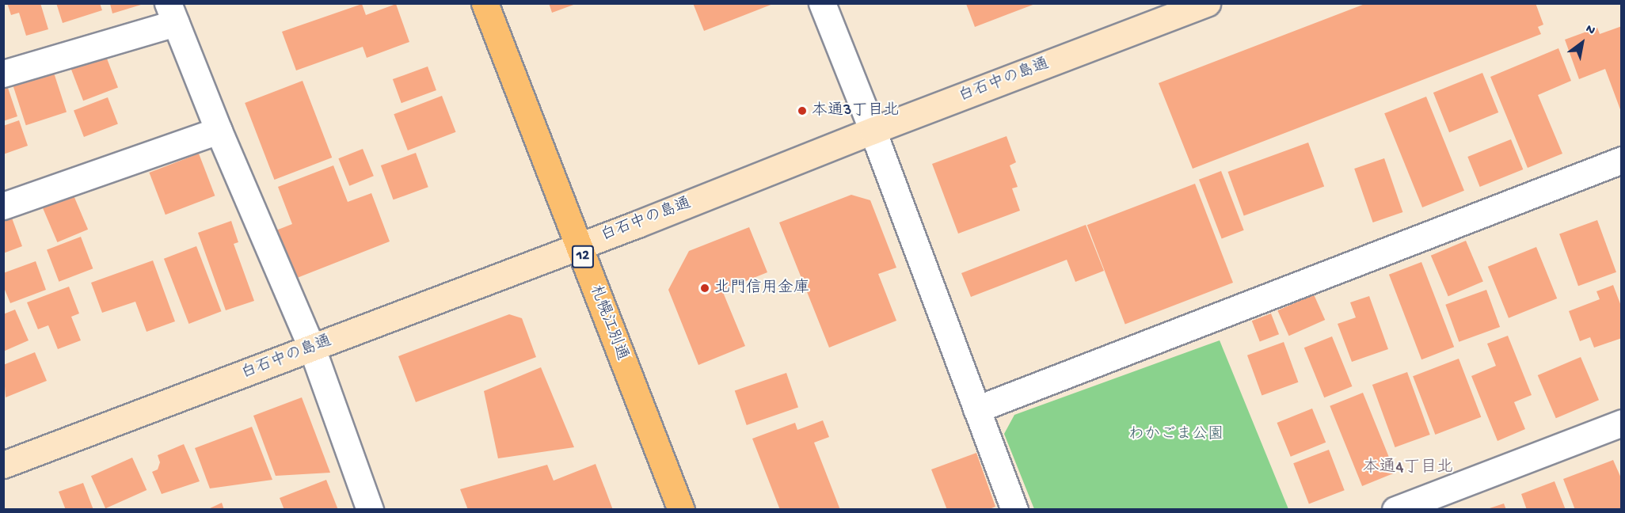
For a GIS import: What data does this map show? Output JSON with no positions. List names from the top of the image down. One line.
{"streets":{"highway":["12","札幌江別通"],"street":["白石中の島通"]},"crossings":[["白石中の島通","札幌江別通"]],"districts":["本通4丁目北"],"parks":["わかごま公園"],"places":["本通3丁目北","北門信用金庫"],"north":"top right"}
